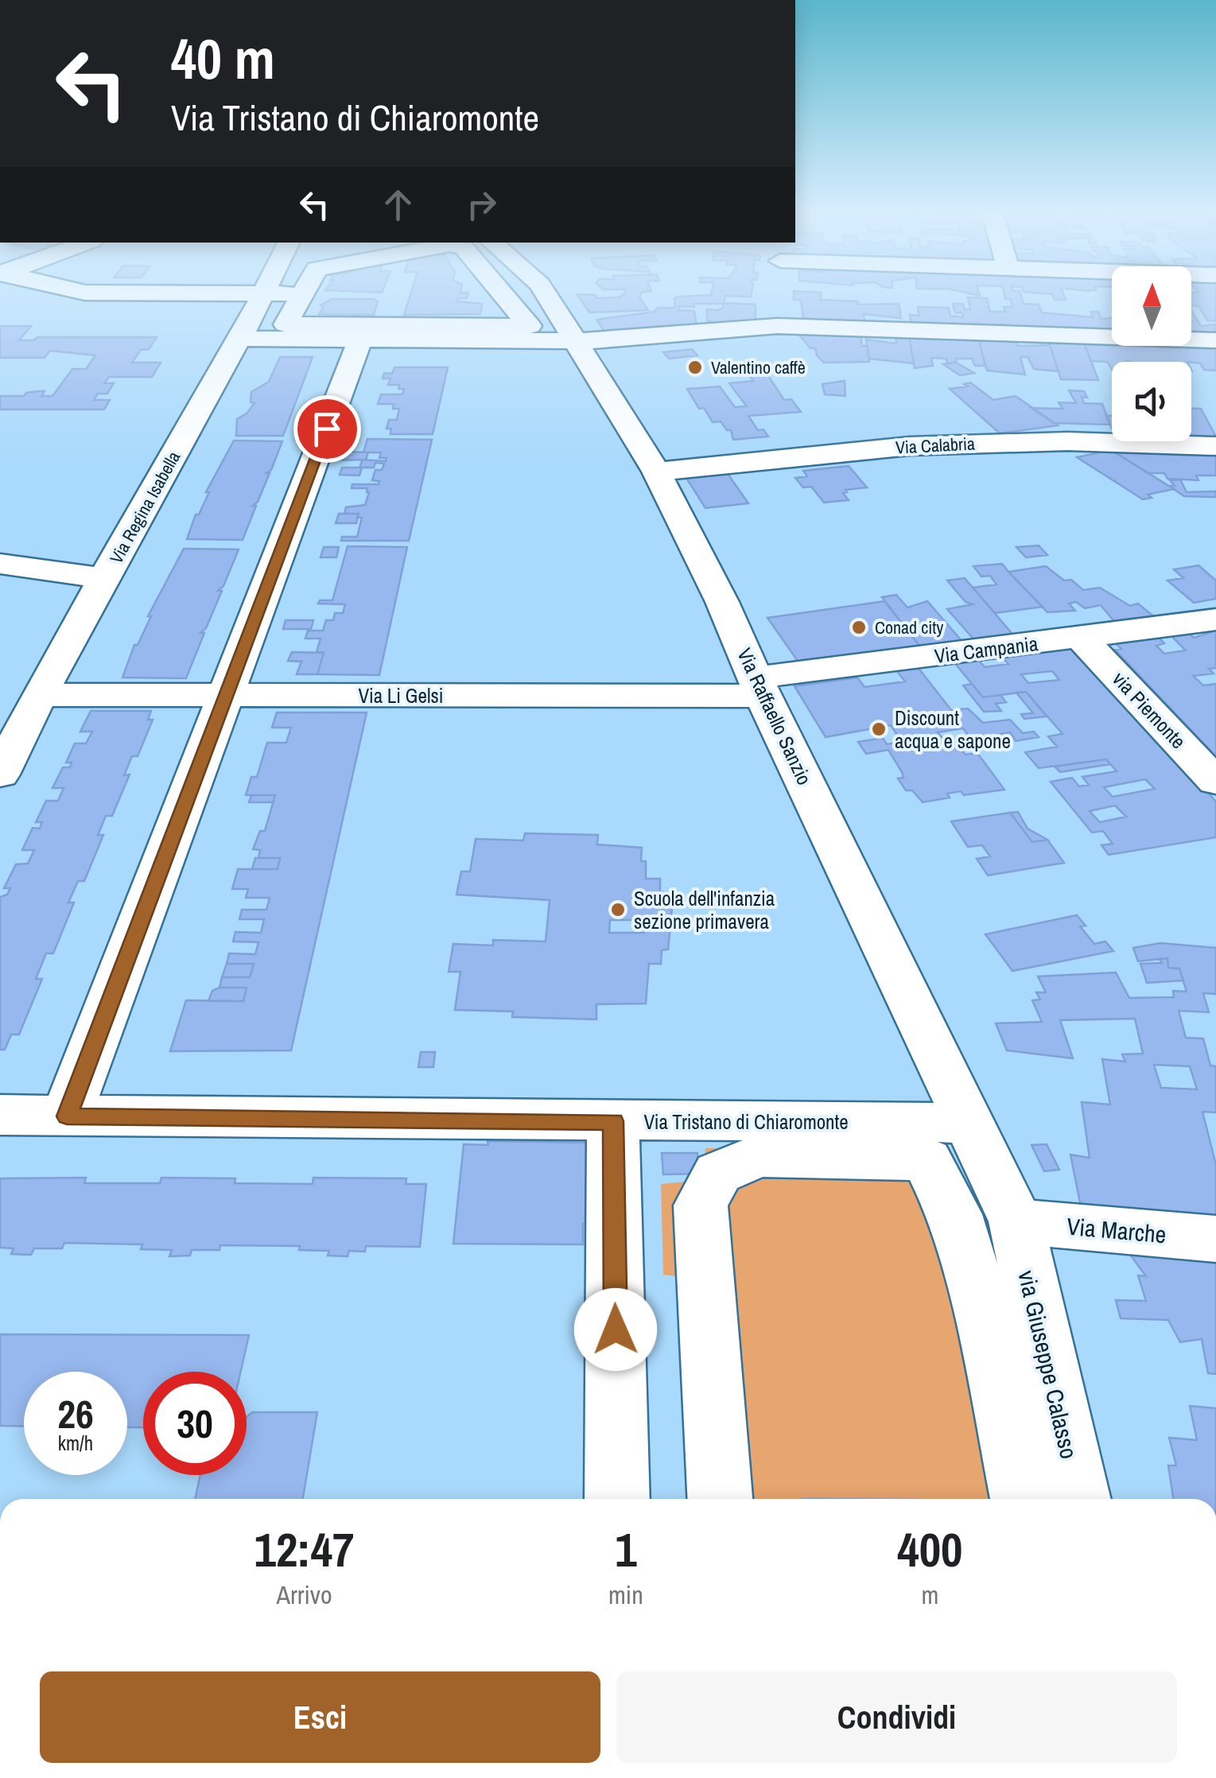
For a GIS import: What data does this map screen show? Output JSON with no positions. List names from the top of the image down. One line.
{"streets":{"street":["Via Calabria","Via Regina Isabella","Via Campania","Via Li Gelsi","via Piemonte","Via Raffaello Sanzio","Via Tristano di Chiaromonte","Via Marche","via Giuseppe Calasso"]},"crossings":[["Via Calabria","Via Raffaello Sanzio"],["Via Regina Isabella","Via Li Gelsi"],["Via Campania","Via Li Gelsi"],["Via Campania","via Piemonte"],["Via Campania","Via Raffaello Sanzio"],["Via Li Gelsi","Via Raffaello Sanzio"],["Via Raffaello Sanzio","Via Tristano di Chiaromonte"],["Via Raffaello Sanzio","Via Marche"],["Via Raffaello Sanzio","via Giuseppe Calasso"],["Via Marche","via Giuseppe Calasso"]],"places":["Valentino caffè","Conad city","Discount acqua e sapone","Scuola dell'infanzia sezione primavera"],"north":"top","page":{"turn":["40 m","Via Tristano di Chiaromonte"],"speed":"26 km/h","limit":"30","eta":["12:47","Arrivo","1","min","400","m"],"buttons":["Esci","Condividi"]}}
